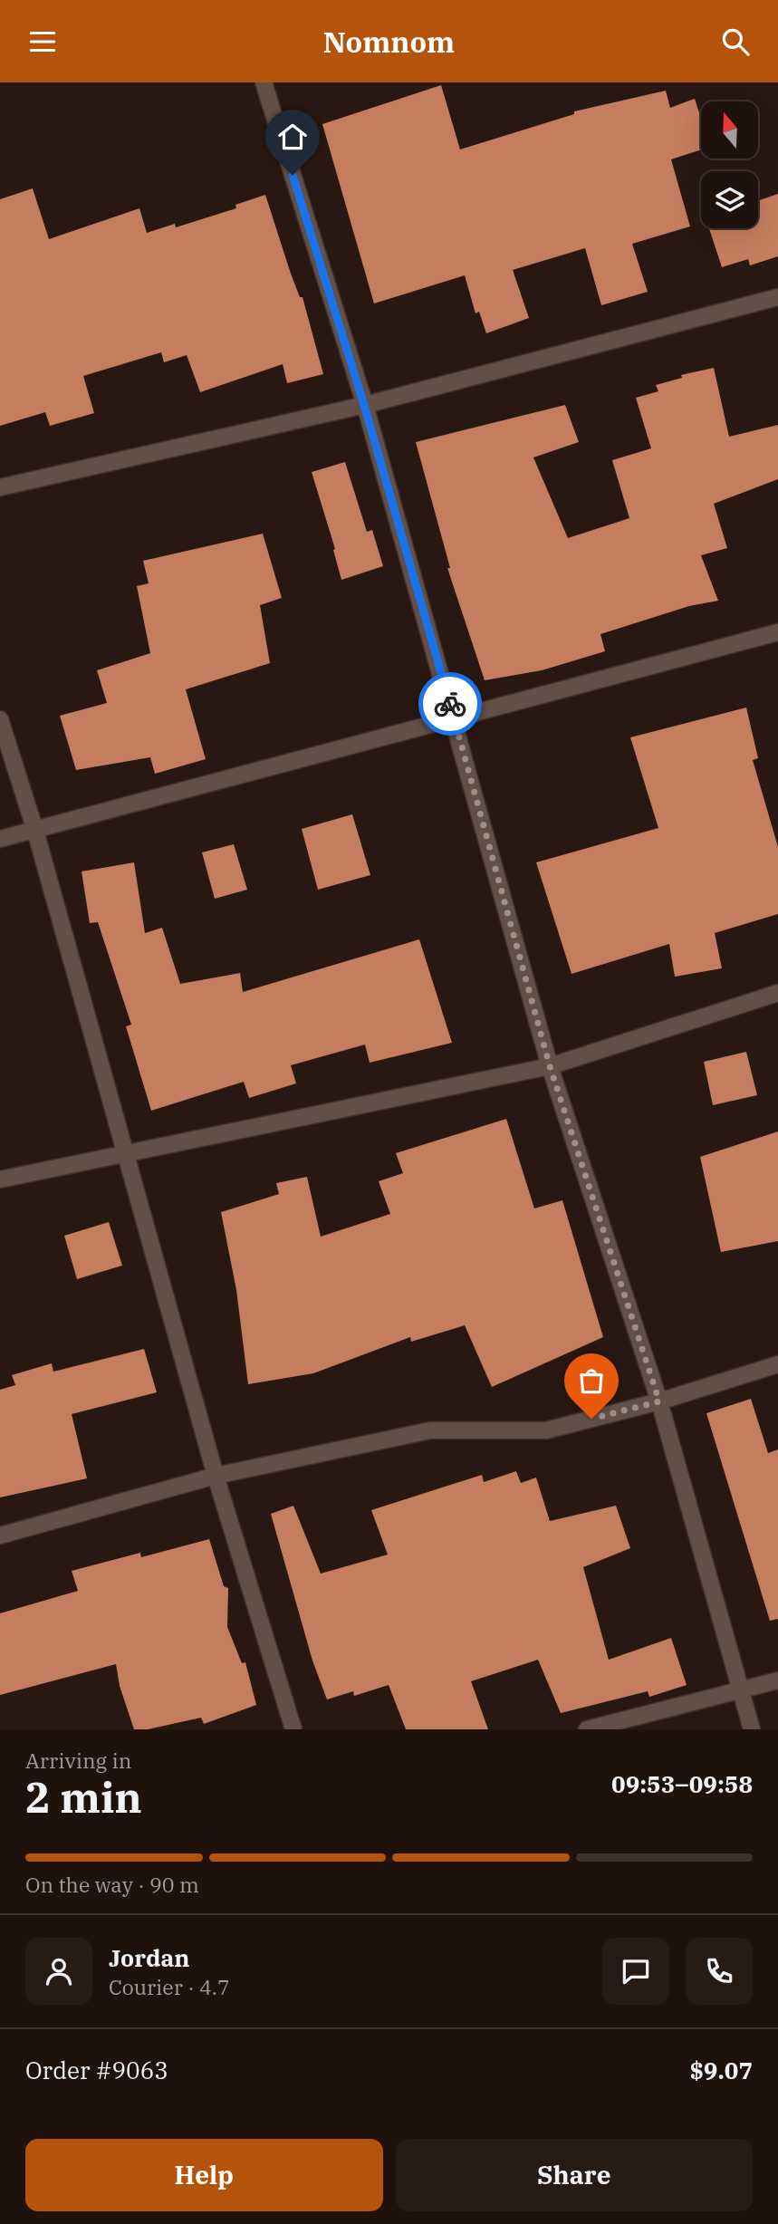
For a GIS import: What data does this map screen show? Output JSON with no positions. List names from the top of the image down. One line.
{"north":"top","page":{"header":"Nomnom","heading":["2 min","Arriving in","09:53–09:58"],"panel":["Jordan","Courier · 4.7","Order #9063","$9.07"],"bar":"On the way · 90 m","buttons":["Help","Share"]}}
